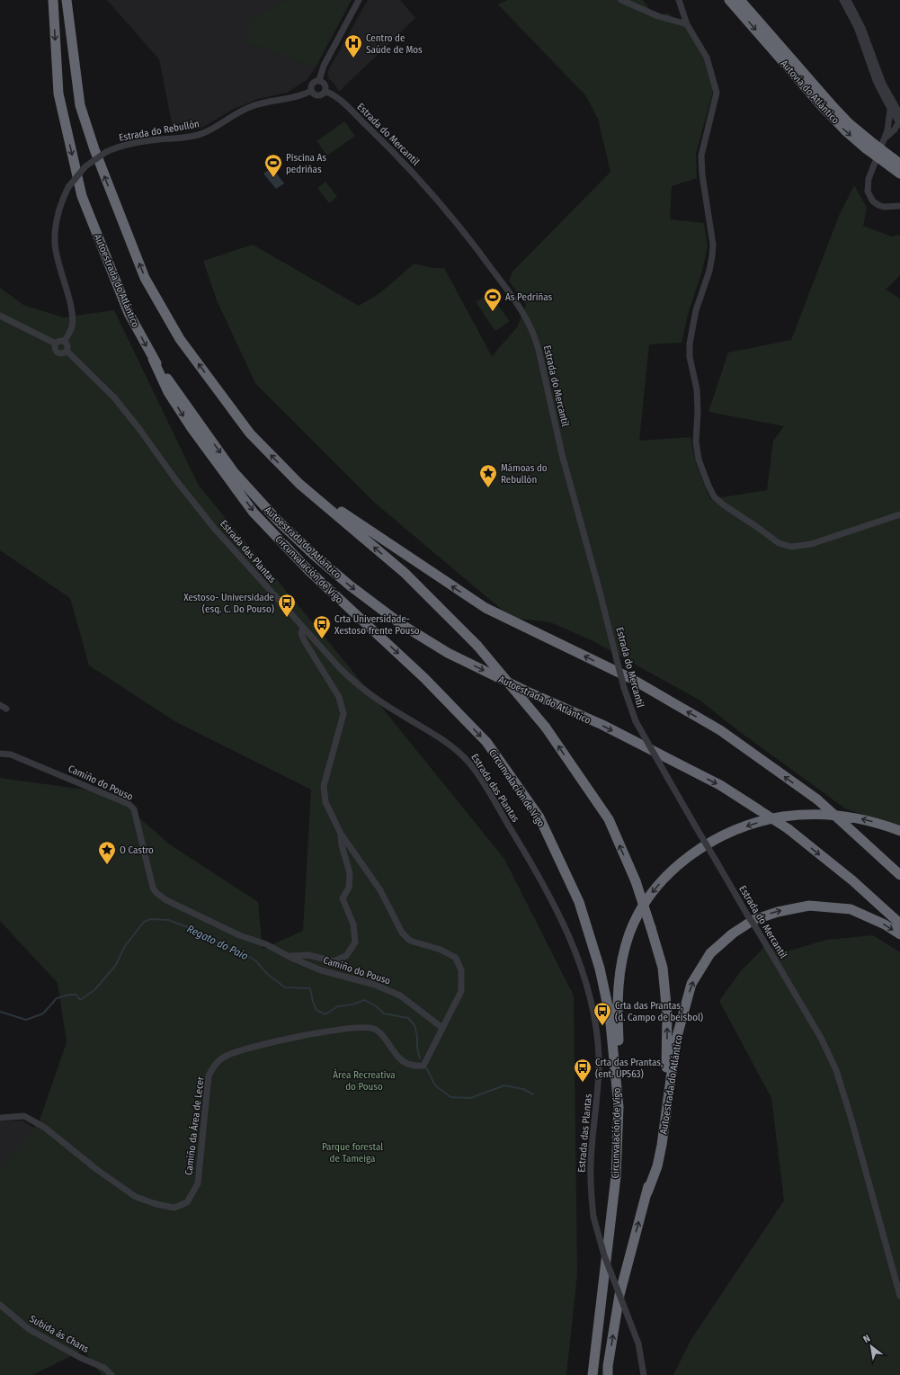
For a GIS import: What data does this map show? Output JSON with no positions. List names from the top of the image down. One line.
{"streets":{"highway":["Autovía do Atlántico","Autoestrada do Atlántico","Circunvalación de Vigo"],"street":["Estrada do Rebullón","Estrada do Mercantil","Estrada das Plantas","Camiño do Pouso","Camiño da Área de Lecer","Subida ás Chans"]},"crossings":[["Estrada do Rebullón","Estrada do Mercantil"],["Estrada do Rebullón","Estrada das Plantas"],["Autoestrada do Atlántico","Circunvalación de Vigo"],["Camiño do Pouso","Camiño da Área de Lecer"]],"water":["Regato do Paio"],"parks":["Área Recreativa do Pouso","Parque forestal de Tameiga"],"places":{"hospital":["Centro de Saúde de Mos"],"sports":["Piscina As pedriñas","As Pedriñas"],"place":["Mámoas do Rebullón","O Castro"],"bus stop":["Xestoso- Universidade (esq. C. Do Pouso)","Crta Universidade- Xestoso frente Pouso","Crta das Prantas, (d. Campo de beisbol)","Crta das Prantas, (ent. UP563)"]},"north":"top left"}
